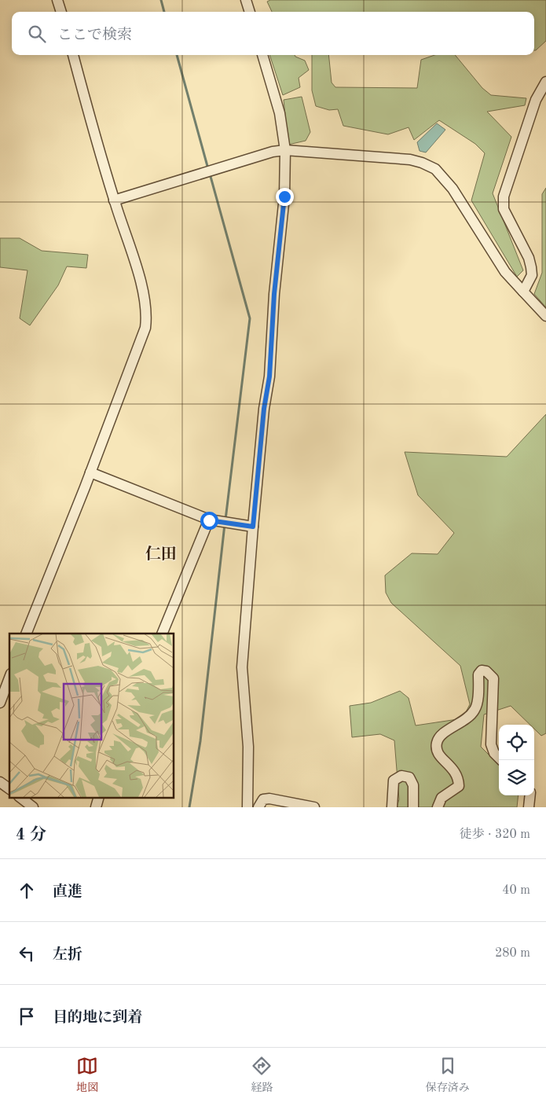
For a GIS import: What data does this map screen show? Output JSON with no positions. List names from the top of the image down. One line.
{"districts":["仁田"],"page":{"search":"ここで検索","heading":["4 分","徒歩 · 320 m"],"list":[["直進","40 m"],["左折","280 m"],"目的地に到着"],"nav":["地図","経路","保存済み"]}}
